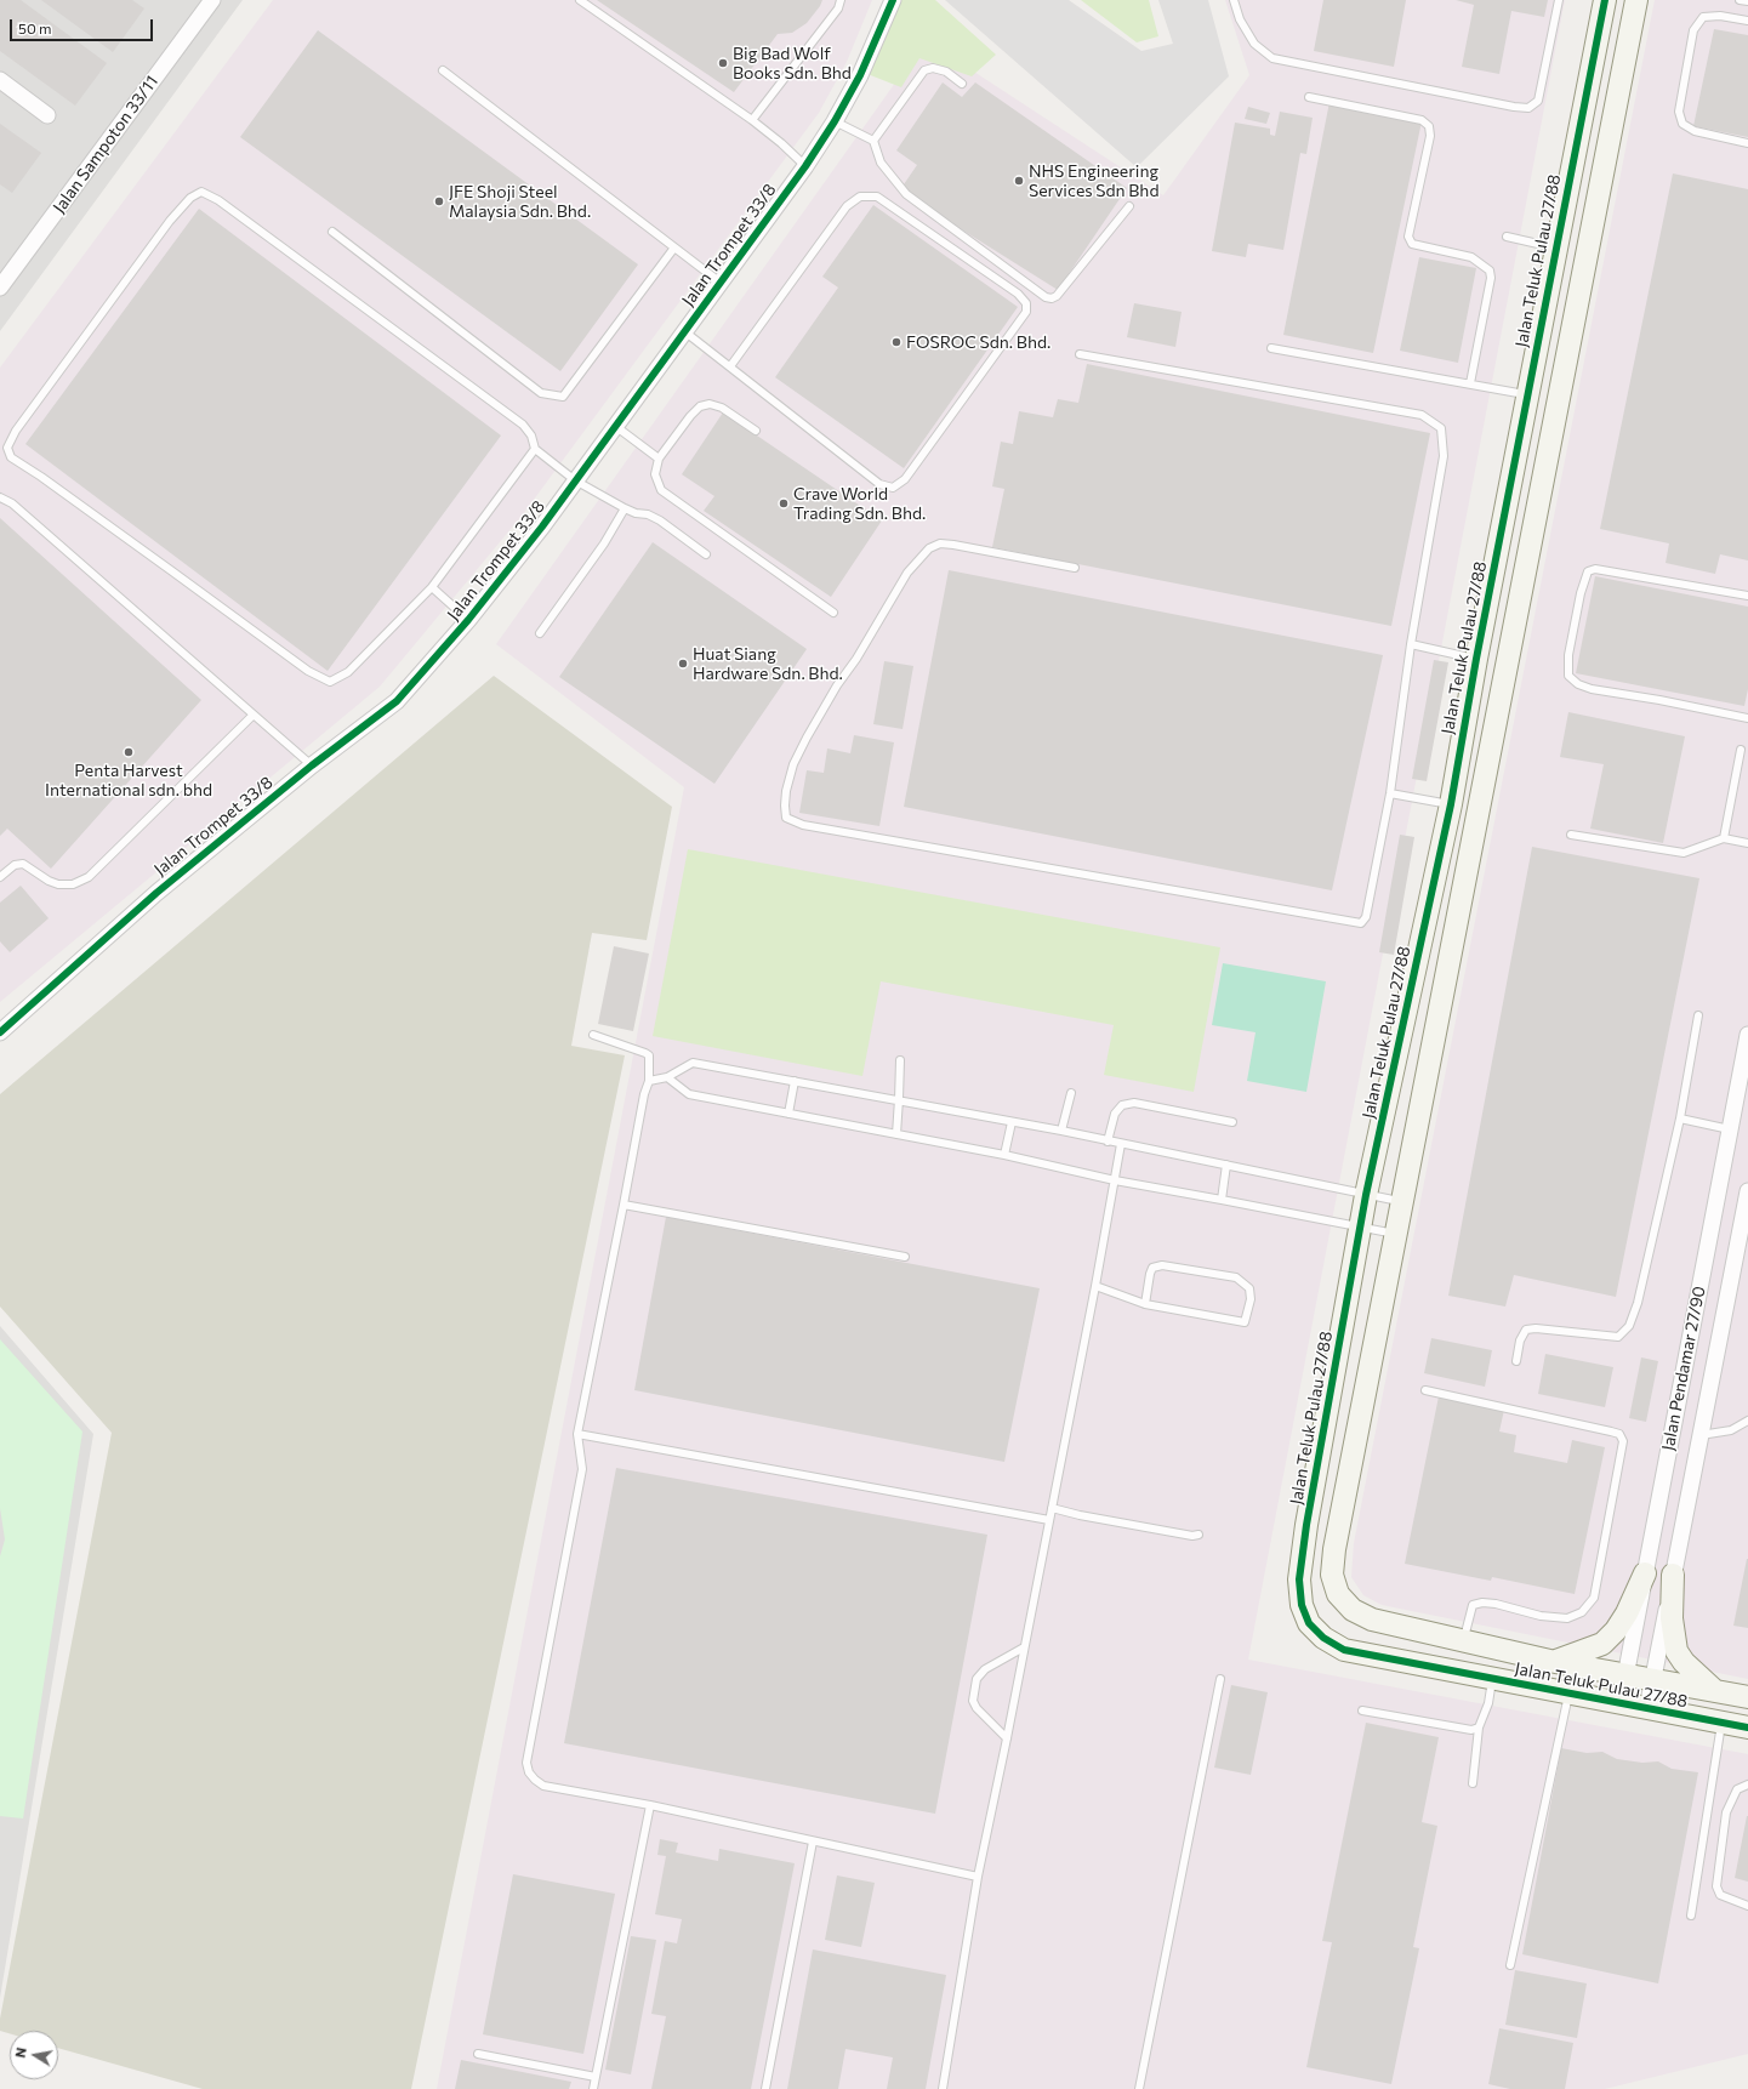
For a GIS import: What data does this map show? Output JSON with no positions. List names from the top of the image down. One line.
{"streets":{"street":["Jalan Sampoton 33/11","Jalan Trompet 33/8","Jalan Teluk Pulau 27/88","Jalan Pendamar 27/90"]},"crossings":[["Jalan Teluk Pulau 27/88","Jalan Pendamar 27/90"]],"places":["Big Bad Wolf Books Sdn. Bhd","NHS Engineering Services Sdn Bhd","JFE Shoji Steel Malaysia Sdn. Bhd.","FOSROC Sdn. Bhd.","Crave World Trading Sdn. Bhd.","Huat Siang Hardware Sdn. Bhd.","Penta Harvest International sdn. bhd"],"scale_bar":"50 m","north":"left"}
